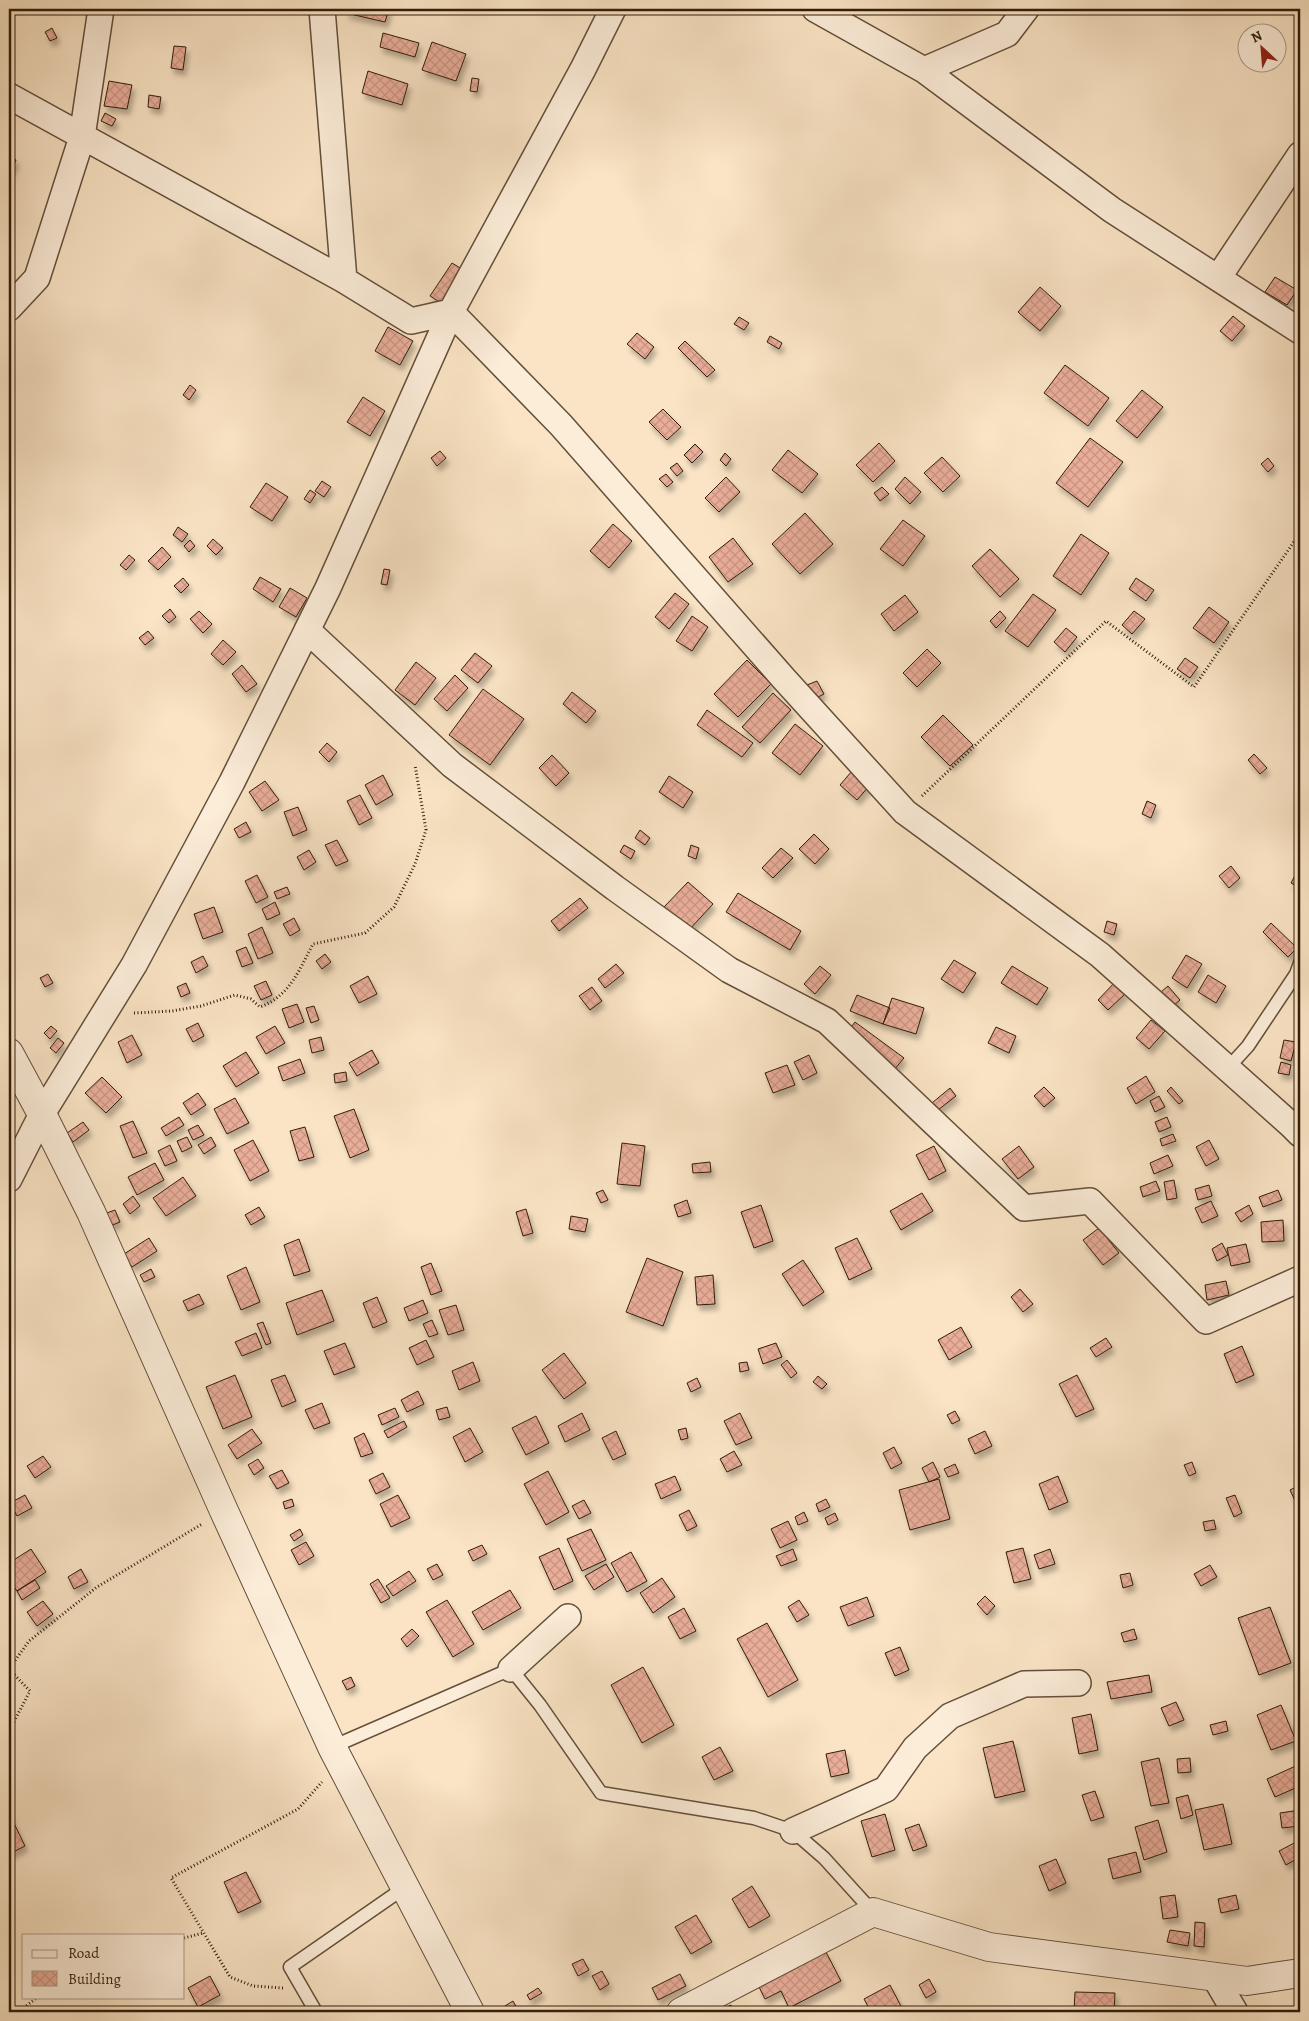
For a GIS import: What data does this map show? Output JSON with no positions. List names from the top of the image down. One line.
{"legend":["Road","Building"],"north":"top left"}
